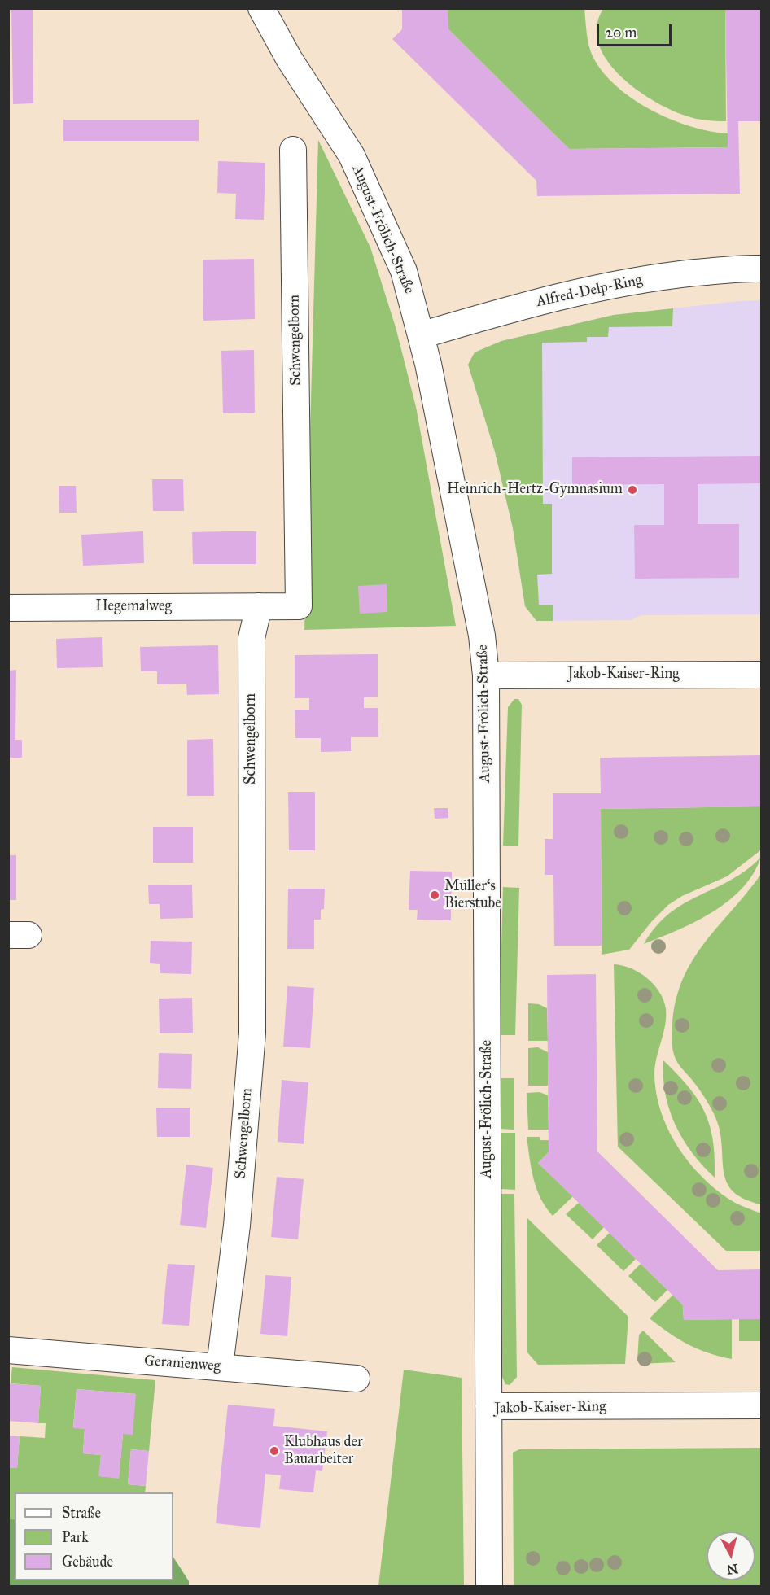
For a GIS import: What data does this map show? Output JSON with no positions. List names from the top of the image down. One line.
{"streets":{"street":["August-Frölich-Straße","Alfred-Delp-Ring","Schwengelborn","Hegemalweg","Jakob-Kaiser-Ring","Geranienweg"]},"crossings":[["August-Frölich-Straße","Alfred-Delp-Ring"],["August-Frölich-Straße","Jakob-Kaiser-Ring"],["Schwengelborn","Hegemalweg"],["Schwengelborn","Geranienweg"]],"places":["Heinrich-Hertz-Gymnasium","Müller‘s Bierstube","Klubhaus der Bauarbeiter"],"legend":["Straße","Park","Gebäude"],"scale_bar":"20 m","north":"bottom"}
